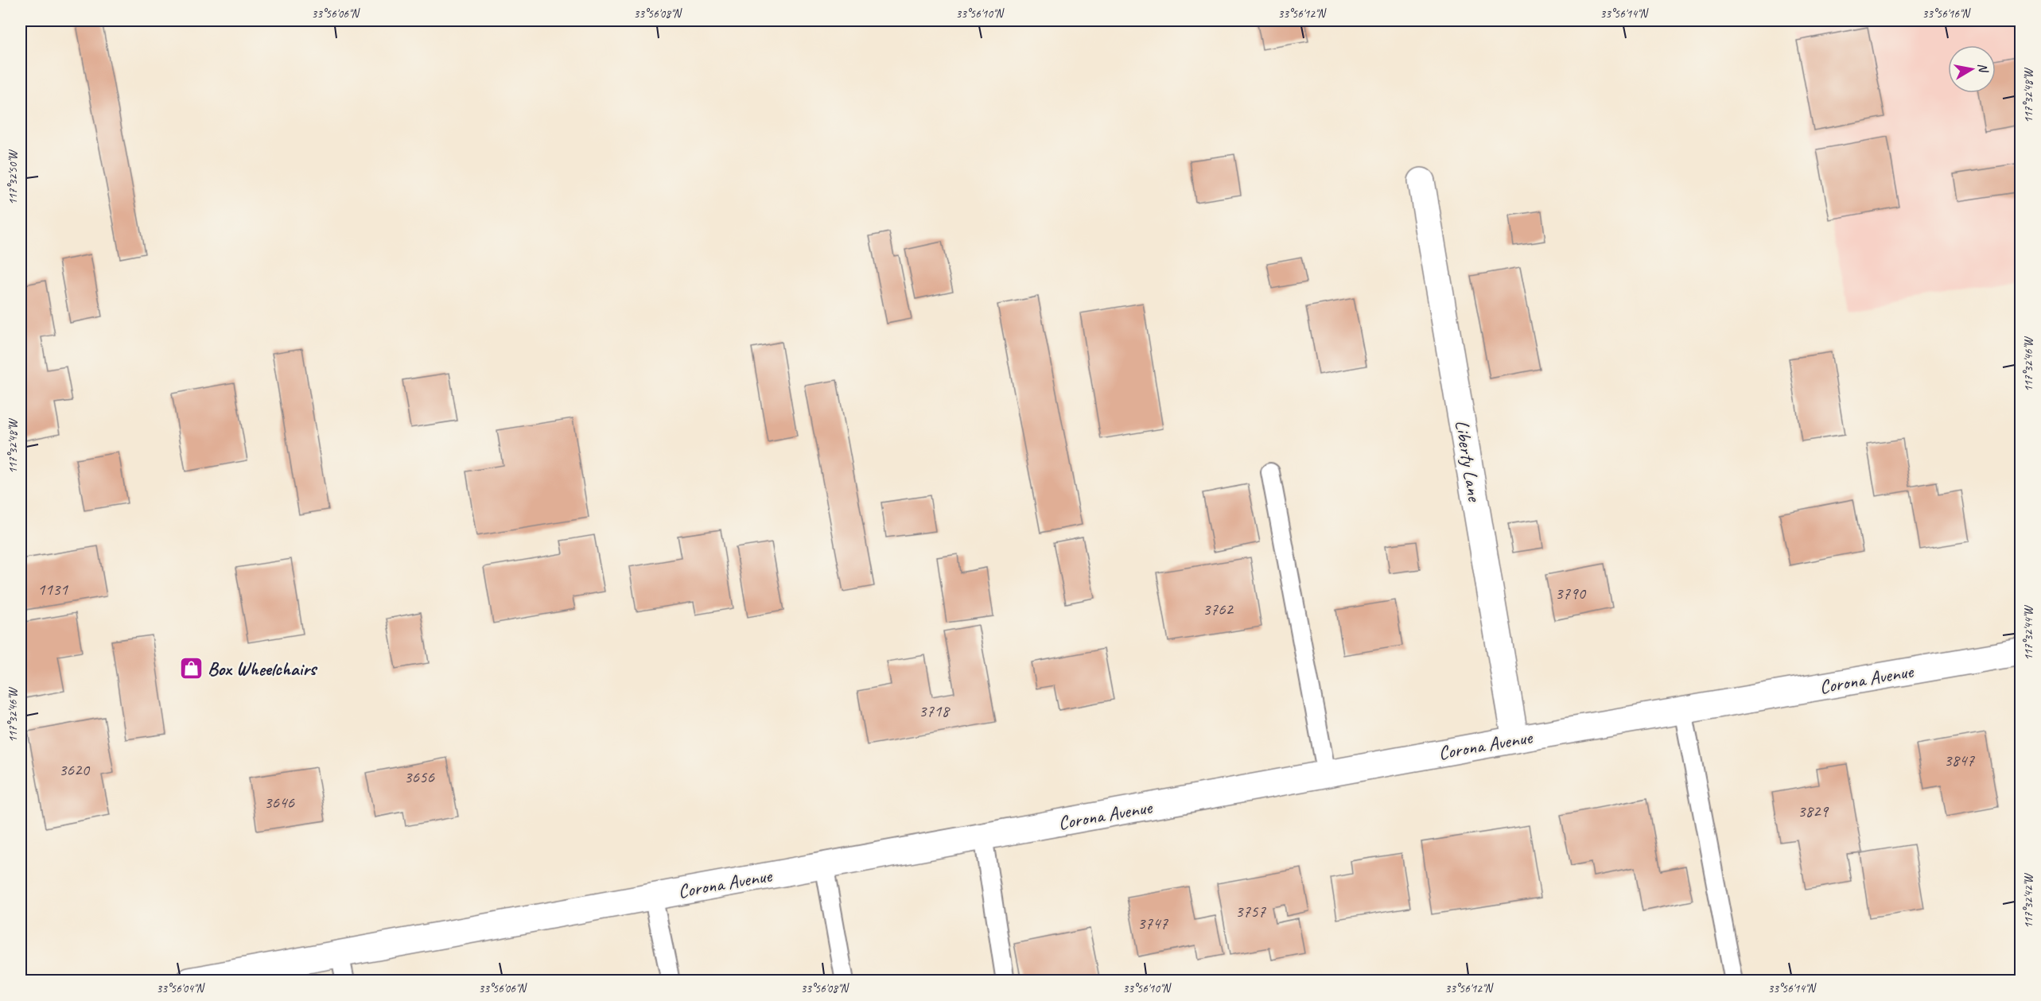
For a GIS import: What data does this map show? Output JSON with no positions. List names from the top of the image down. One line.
{"streets":{"street":["Liberty Lane","Corona Avenue"]},"crossings":[["Liberty Lane","Corona Avenue"]],"places":{"shop":["Box Wheelchairs"]},"house_numbers":["1131","3790","3762","3718","3847","3620","3656","3646","3829","3757","3747"],"north":"right","coordinates":["33°56'06\"N","33°56'08\"N","33°56'10\"N","33°56'12\"N","33°56'14\"N","33°56'16\"N","117°32'48\"W","117°32'50\"W","117°32'46\"W","117°32'44\"W","117°32'42\"W","33°56'04\"N"]}
